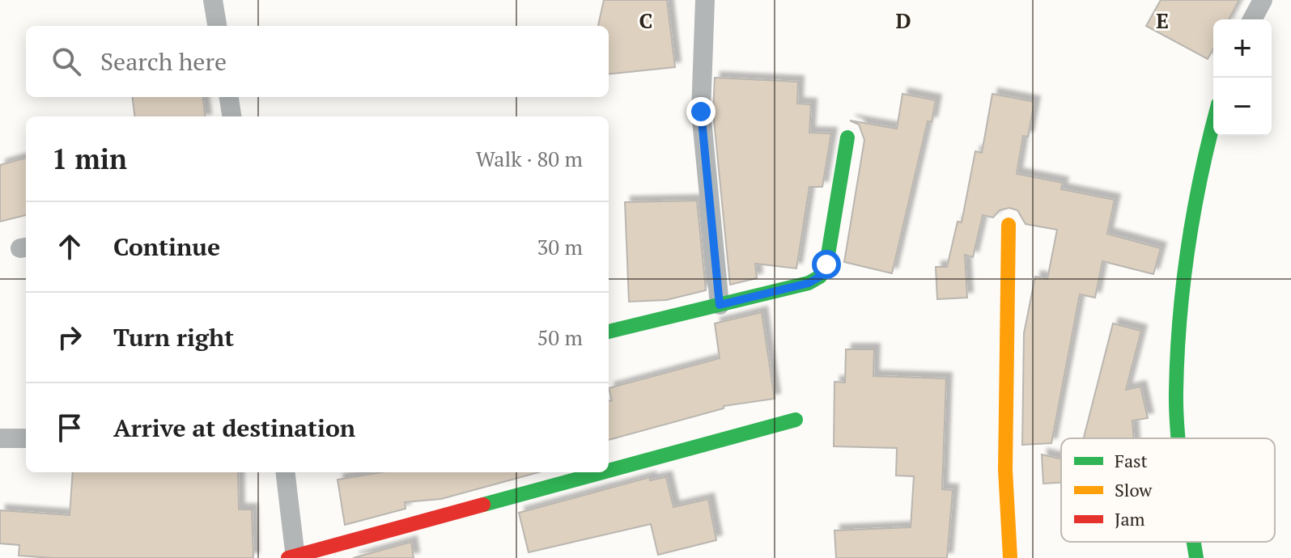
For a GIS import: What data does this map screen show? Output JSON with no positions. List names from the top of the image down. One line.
{"legend":["Fast","Slow","Jam"],"page":{"map_buttons":["+","−"],"search":"Search here","heading":["1 min","Walk · 80 m"],"list":[["Continue","30 m"],["Turn right","50 m"],"Arrive at destination"]},"grid":{"columns":["C","D","E"]}}
